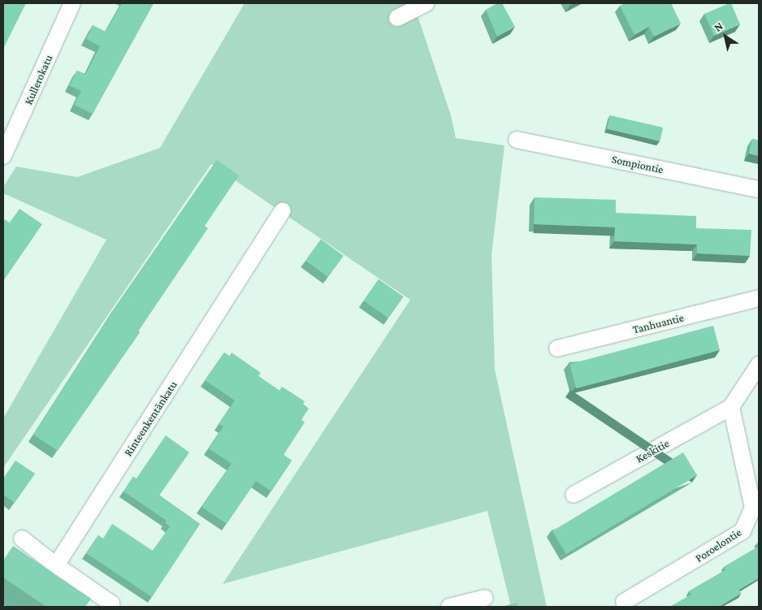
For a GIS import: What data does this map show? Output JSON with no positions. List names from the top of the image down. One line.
{"streets":{"street":["Kullerokatu","Sompiontie","Tanhuantie","Rinteenkentänkatu","Keskitie","Poroelontie"]},"crossings":[["Keskitie","Poroelontie"]],"north":"top left"}
